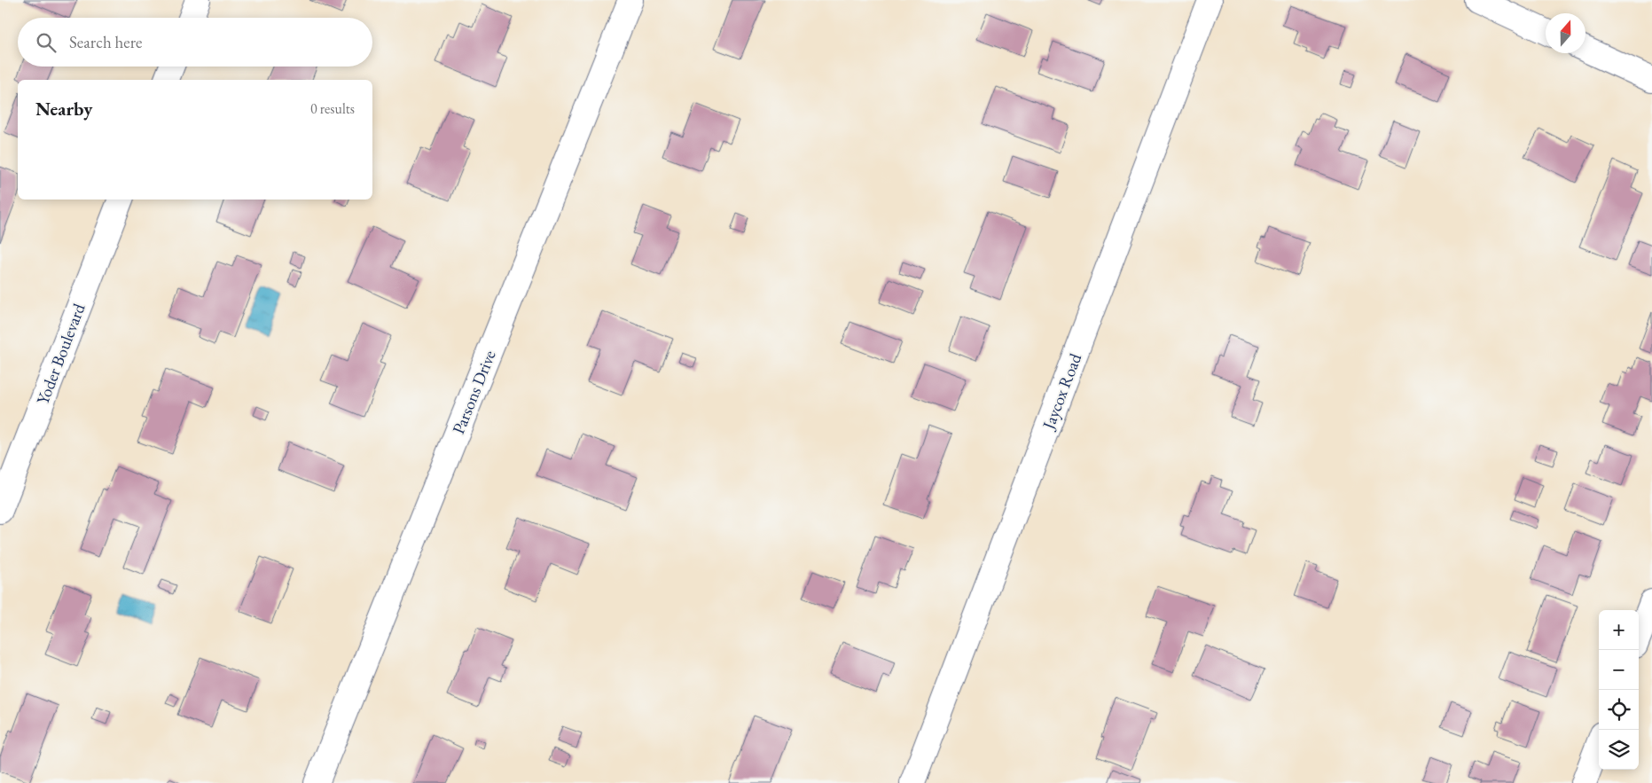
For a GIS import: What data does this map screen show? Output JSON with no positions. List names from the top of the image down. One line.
{"streets":{"street":["Yoder Boulevard","Jaycox Road","Parsons Drive"]},"north":"top","page":{"search":"Search here","heading":["Nearby","0 results"],"map_buttons":["+","−"]}}
